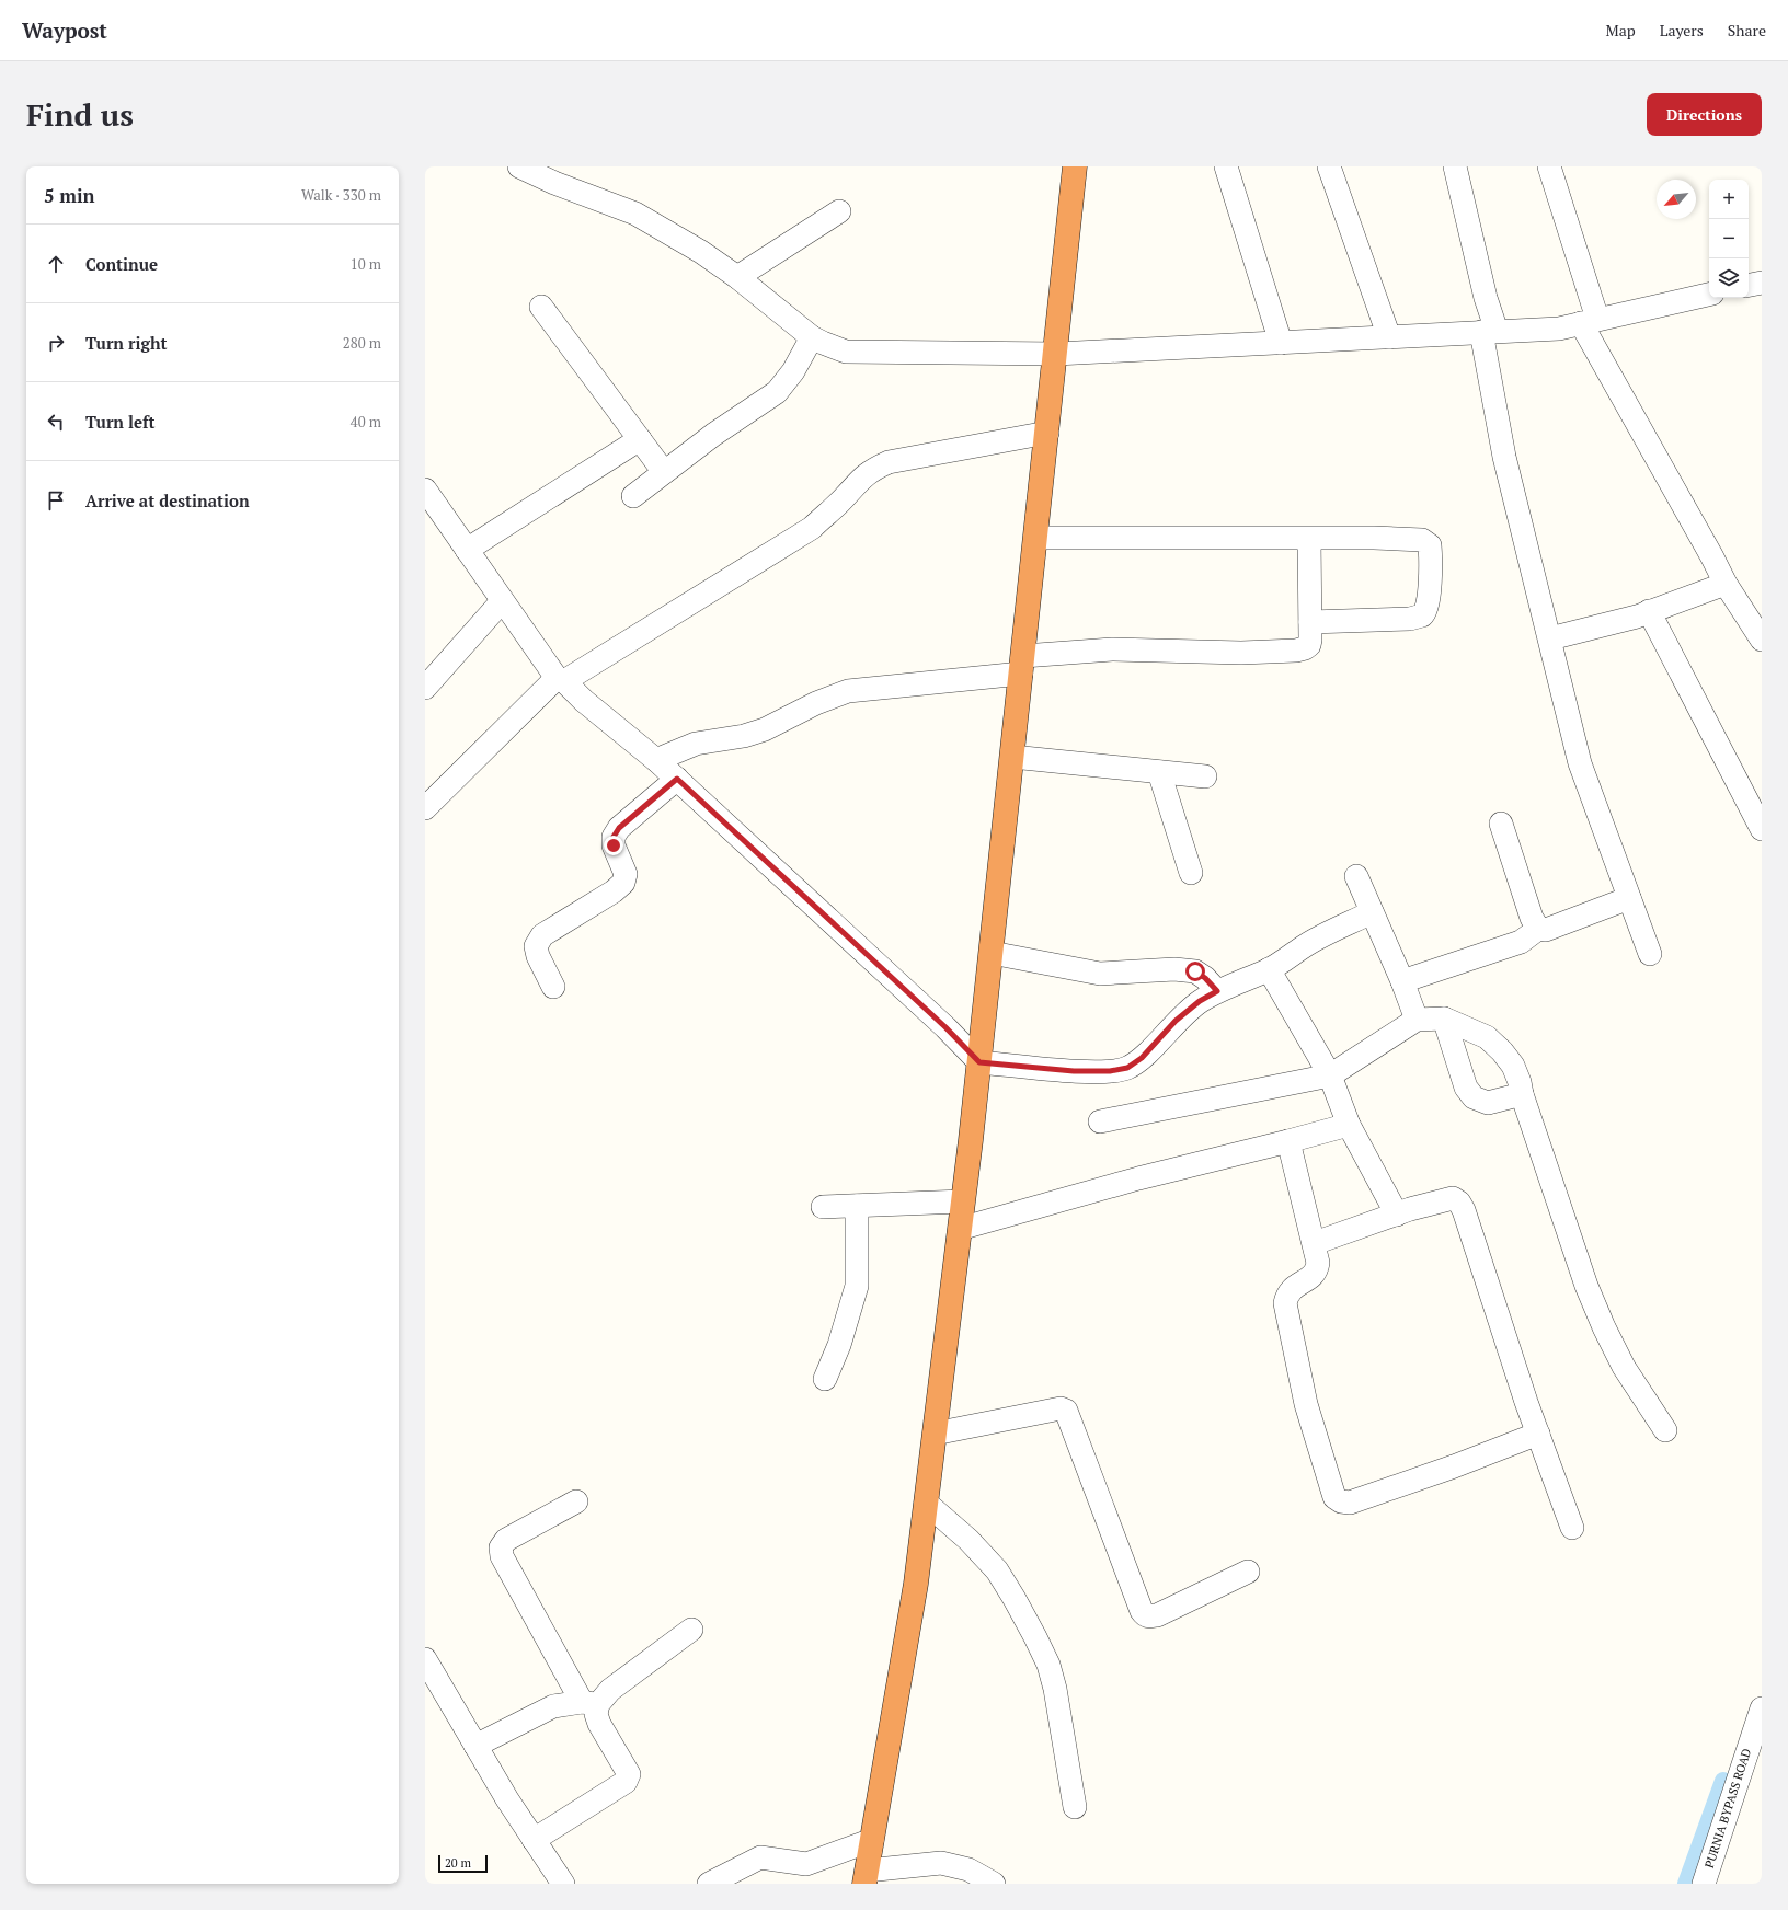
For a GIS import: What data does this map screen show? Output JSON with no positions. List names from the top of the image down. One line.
{"streets":{"street":["PURNIA BYPASS ROAD"]},"scale_bar":"20 m","north":"bottom left","page":{"header":"Waypost","nav":["Map","Layers","Share"],"buttons":"Directions","title":"Find us","heading":["5 min","Walk · 330 m"],"map_buttons":["+","−"],"list":[["Continue","10 m"],["Turn right","280 m"],["Turn left","40 m"],"Arrive at destination"],"scale":"20 m"}}
